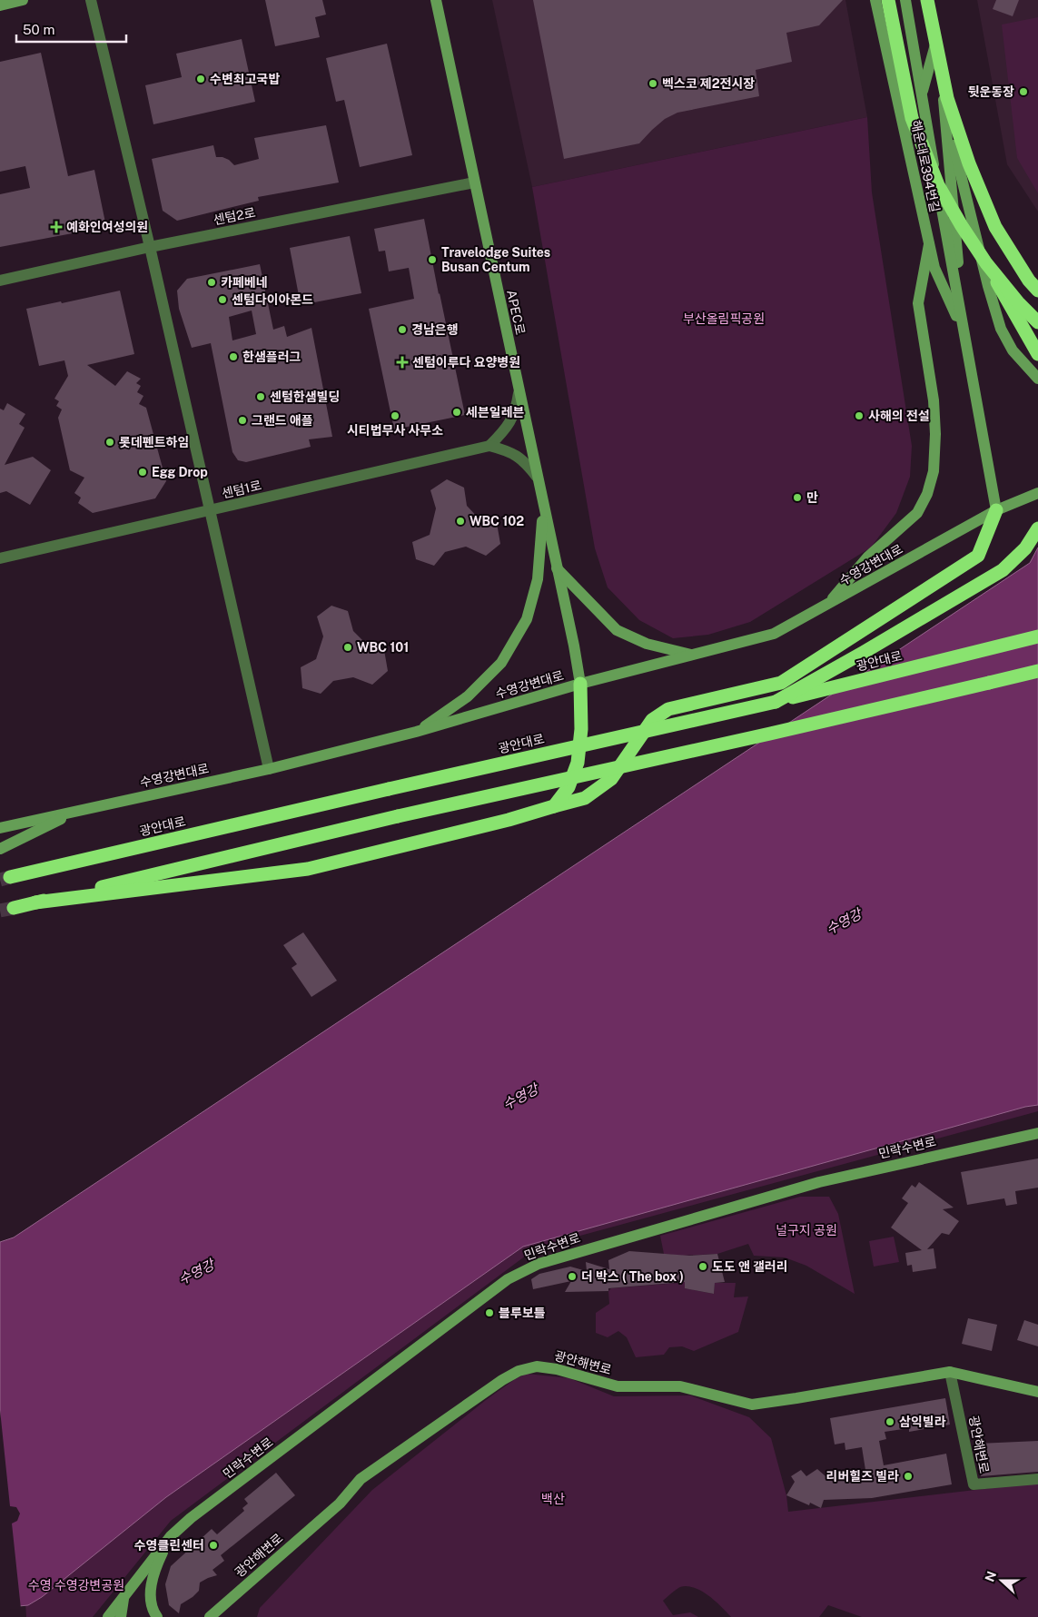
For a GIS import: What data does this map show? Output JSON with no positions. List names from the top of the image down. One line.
{"streets":{"highway":["광안대로"],"main road":["해운대로394번길","APEC로","수영강변대로","민락수변로","광안해변로"],"street":["센텀2로","센텀1로"]},"crossings":[["해운대로394번길","수영강변대로"],["센텀2로","APEC로"],["APEC로","수영강변대로"]],"water":["수영강"],"parks":["부산올림픽공원","널구지 공원","백산","수영 수영강변공원"],"places":{"other":["수변최고국밥","벡스코 제2전시장","뒷운동장","Travelodge Suites Busan Centum","카페베네","센텀다이아몬드","경남은행","한샘플러그","센텀한샘빌딩","세븐일레븐","시티법무사 사무소","사해의 전설","그랜드 애플","롯데펜트하임","Egg Drop","만","WBC 102","WBC 101","도도 앤 갤러리","더 박스 ( The box )","블루보틀","삼익빌라","리버힐즈 빌라","수영클린센터"],"health":["예화인여성의원","센텀이루다 요양병원"]},"scale_bar":"50 m","north":"left"}
